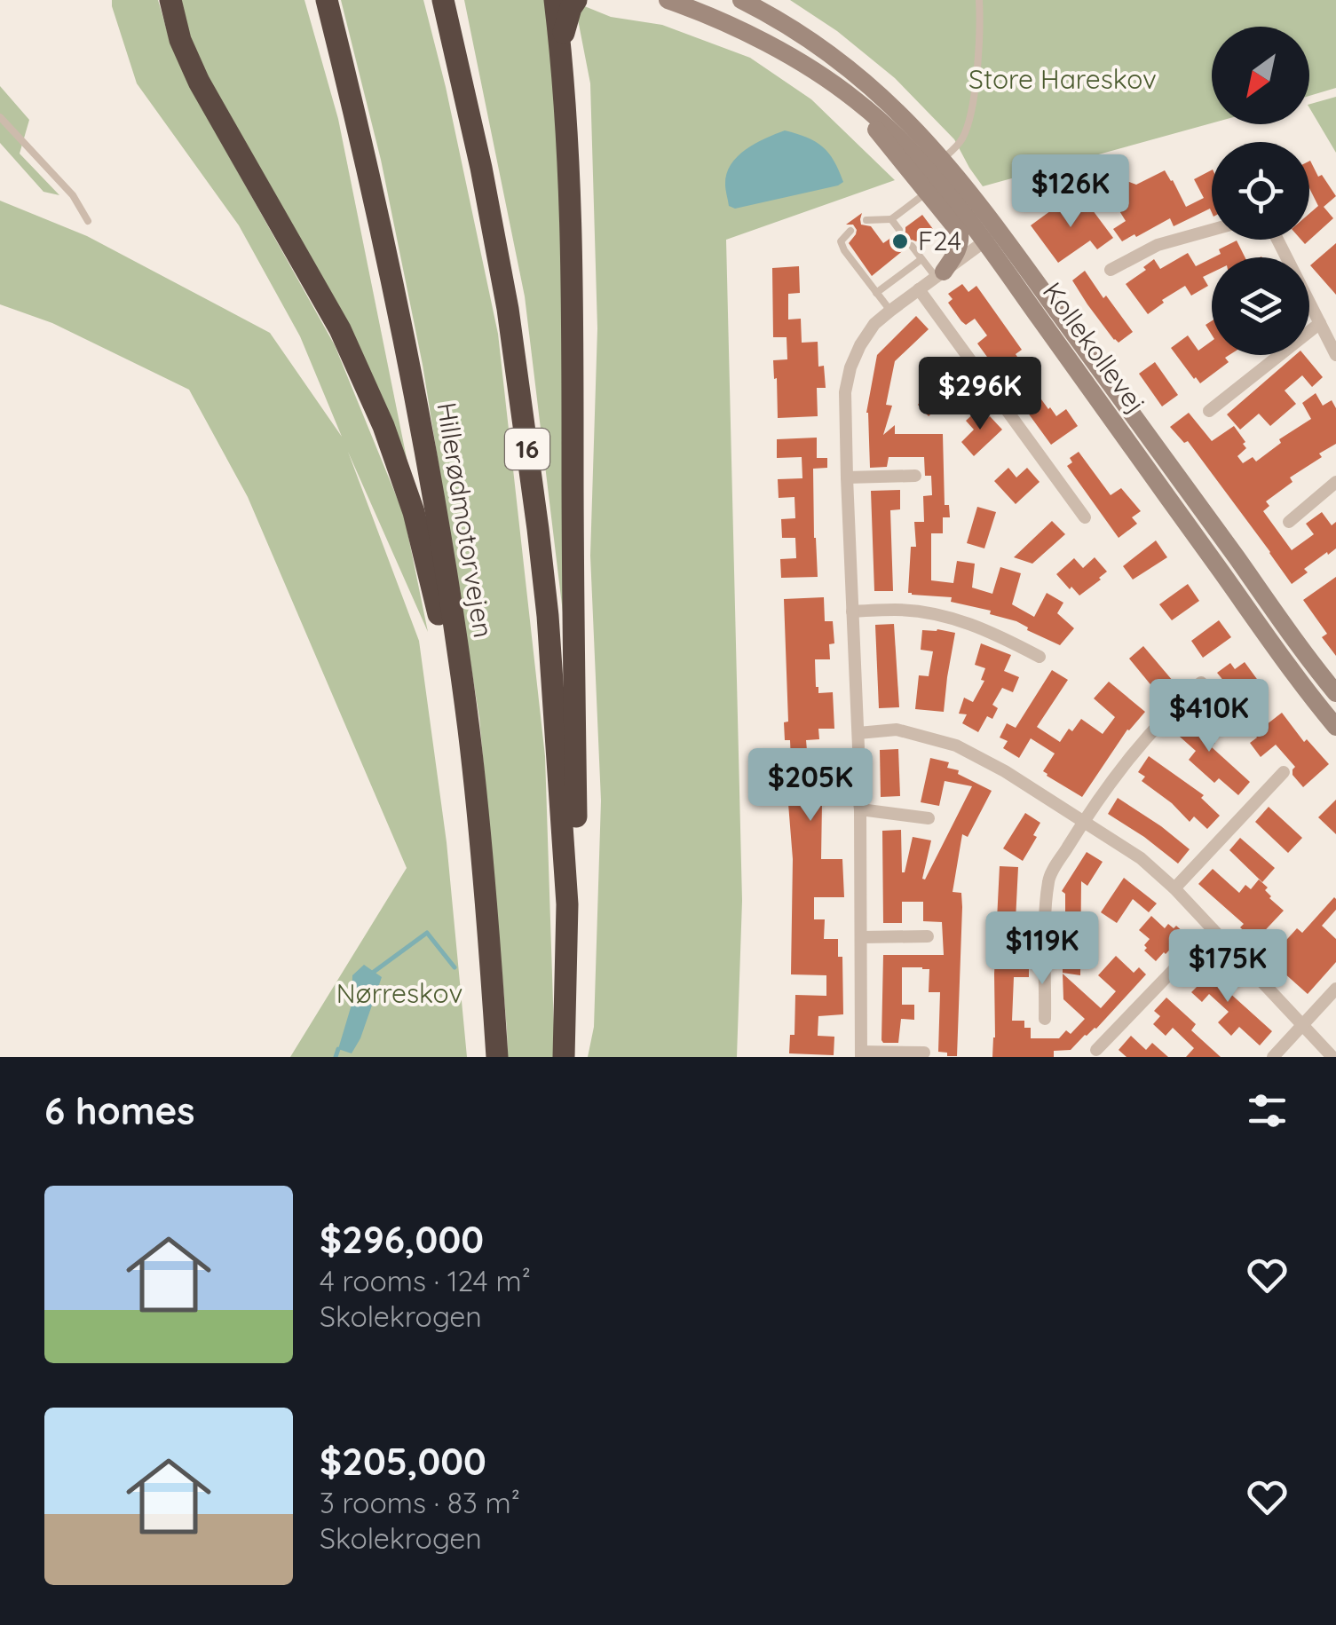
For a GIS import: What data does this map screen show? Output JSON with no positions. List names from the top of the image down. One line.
{"streets":{"highway":["16","Hillerødmotorvejen"],"street":["Kollekollevej"]},"parks":["Store Hareskov","Nørreskov"],"places":["F24"],"north":"bottom left","page":{"price":["$126K","$296K","$410K","$205K","$119K","$175K"],"heading":"6 homes","list":[{"name":"$296,000","note":"4 rooms · 124 m² · Skolekrogen"},{"name":"$205,000","note":"3 rooms · 83 m² · Skolekrogen"}]}}
